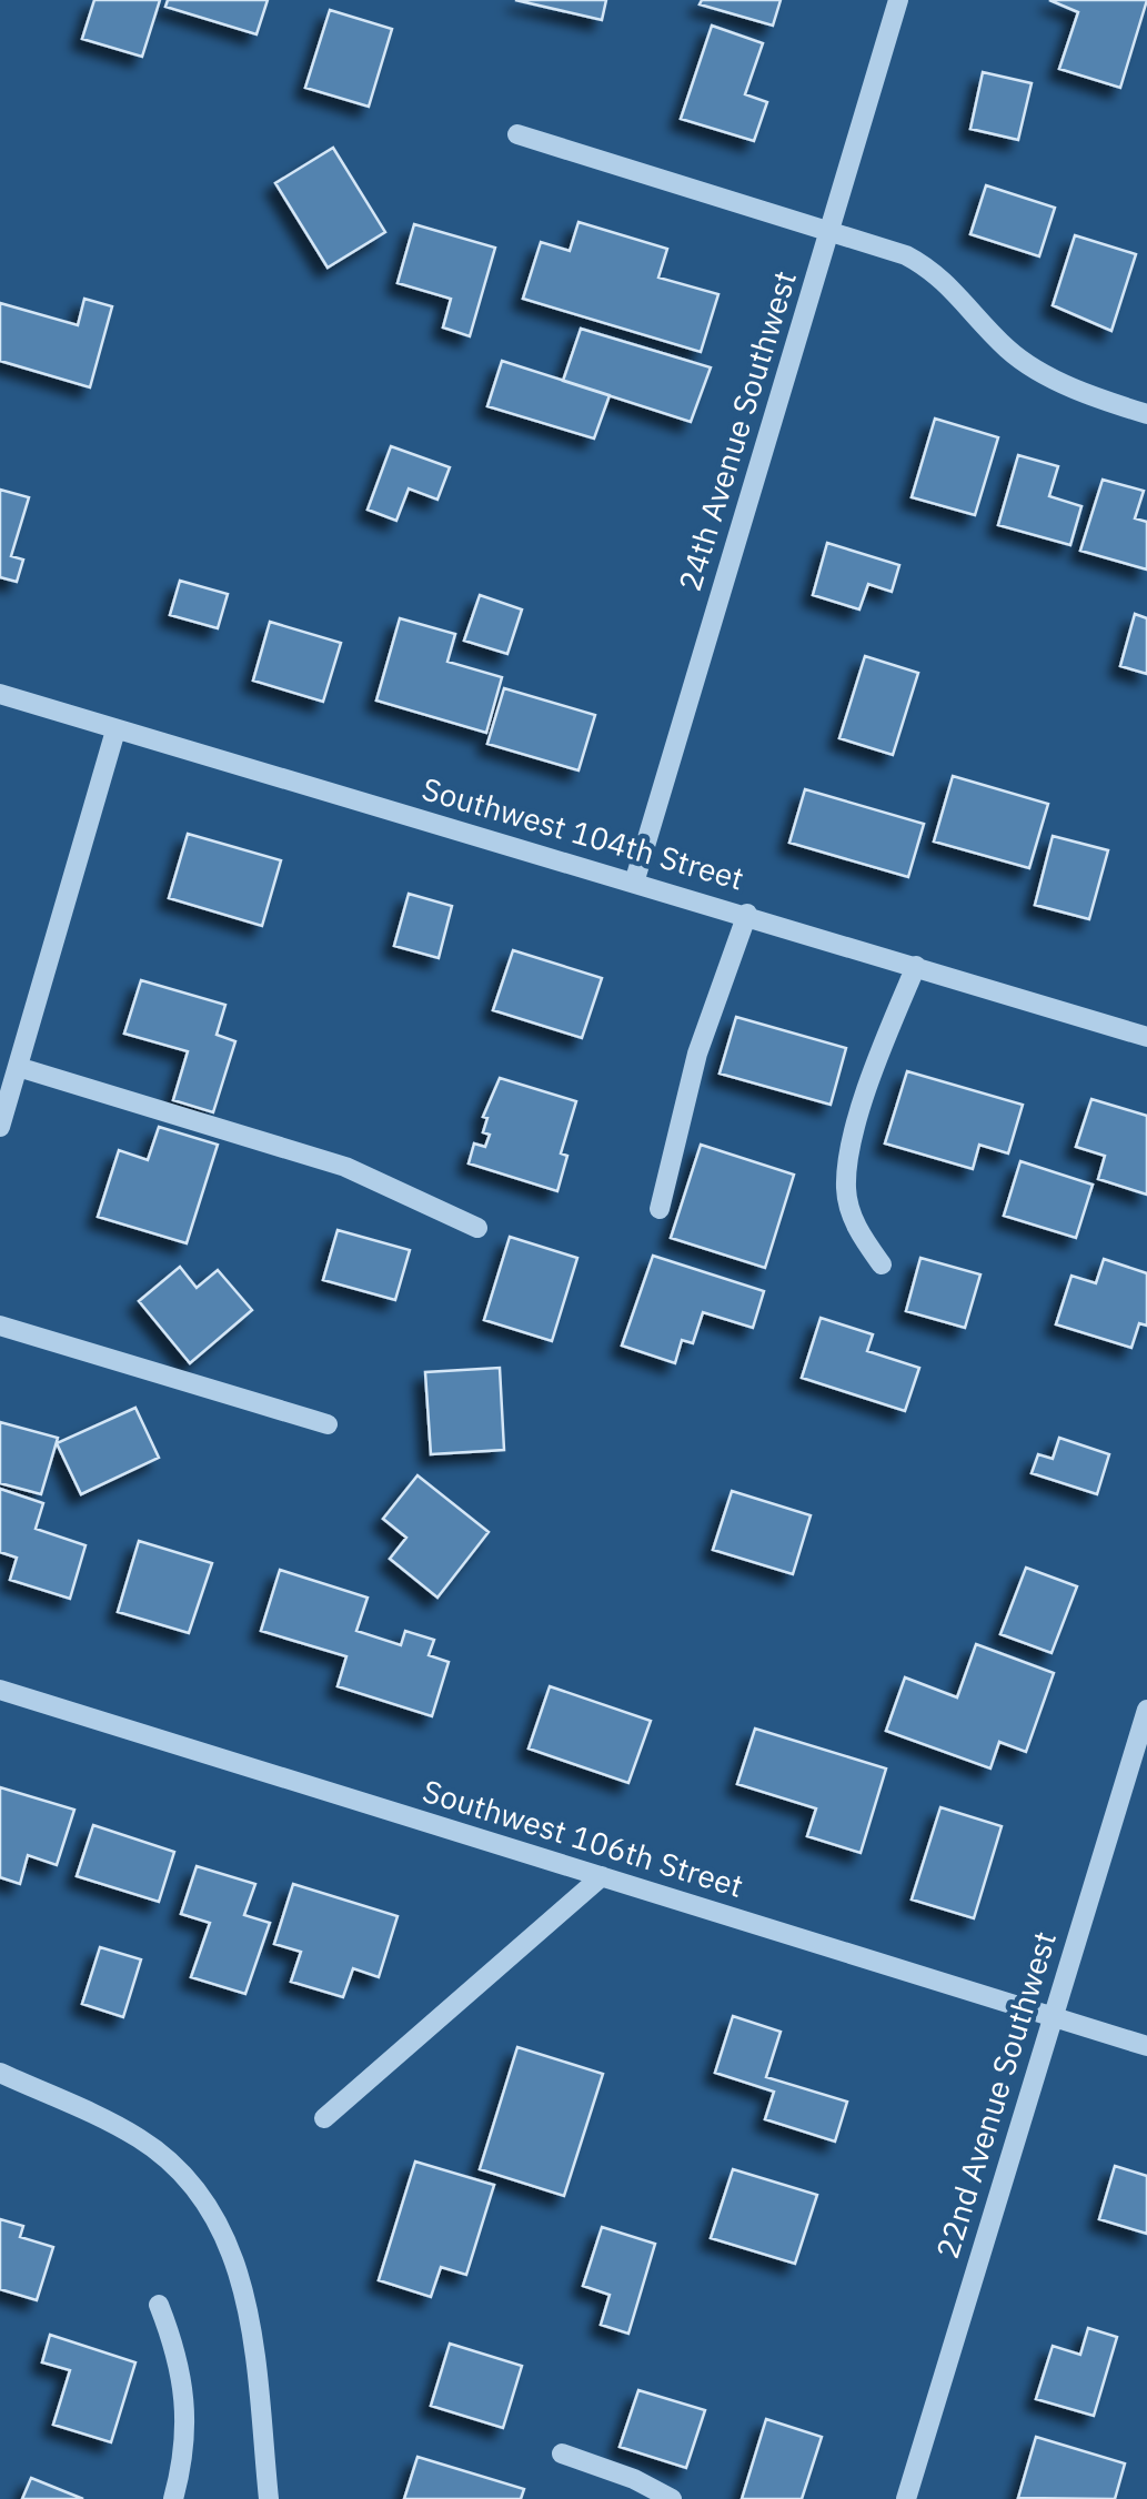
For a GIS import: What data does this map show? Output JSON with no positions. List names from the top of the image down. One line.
{"streets":{"street":["24th Avenue Southwest","Southwest 104th Street","Southwest 106th Street","22nd Avenue Southwest"]},"crossings":[["24th Avenue Southwest","Southwest 104th Street"],["Southwest 106th Street","22nd Avenue Southwest"]]}
